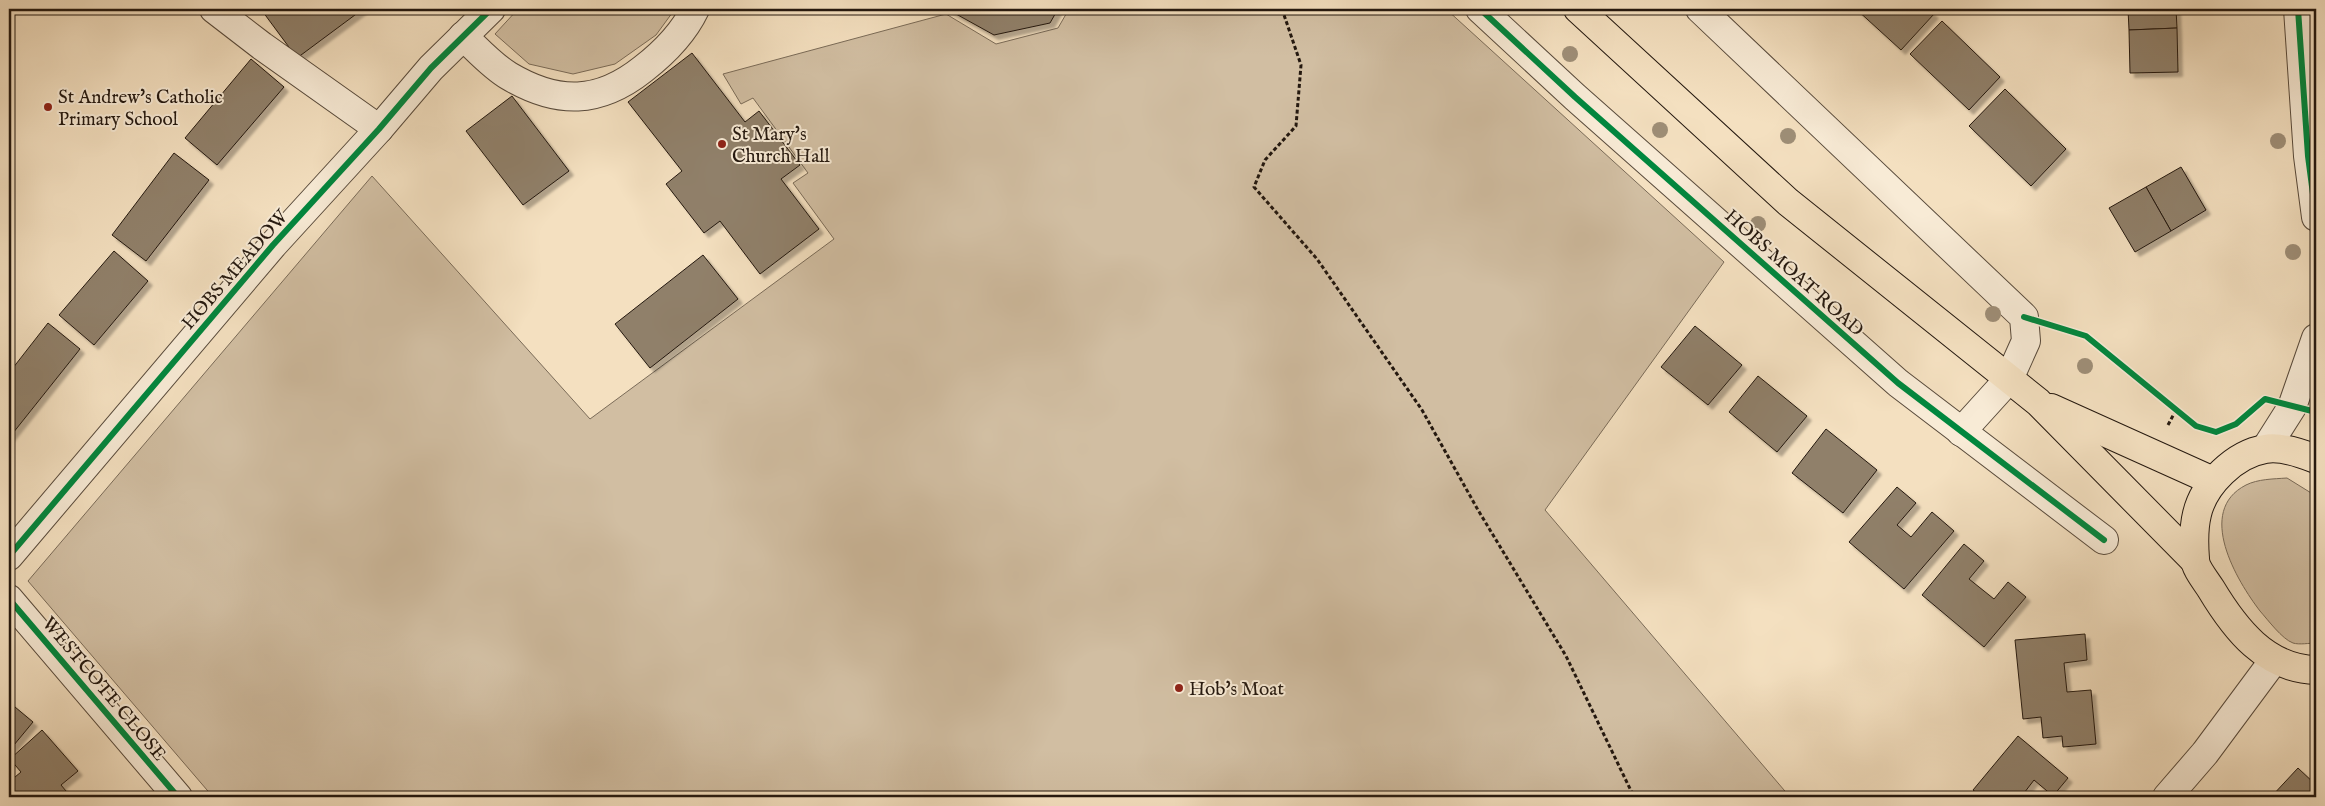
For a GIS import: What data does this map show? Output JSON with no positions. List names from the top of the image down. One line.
{"streets":{"street":["HOBS MEADOW","HOBS MOAT ROAD","WESTCOTE CLOSE"]},"places":["St Andrew's Catholic Primary School","St Mary's Church Hall","Hob's Moat"]}
